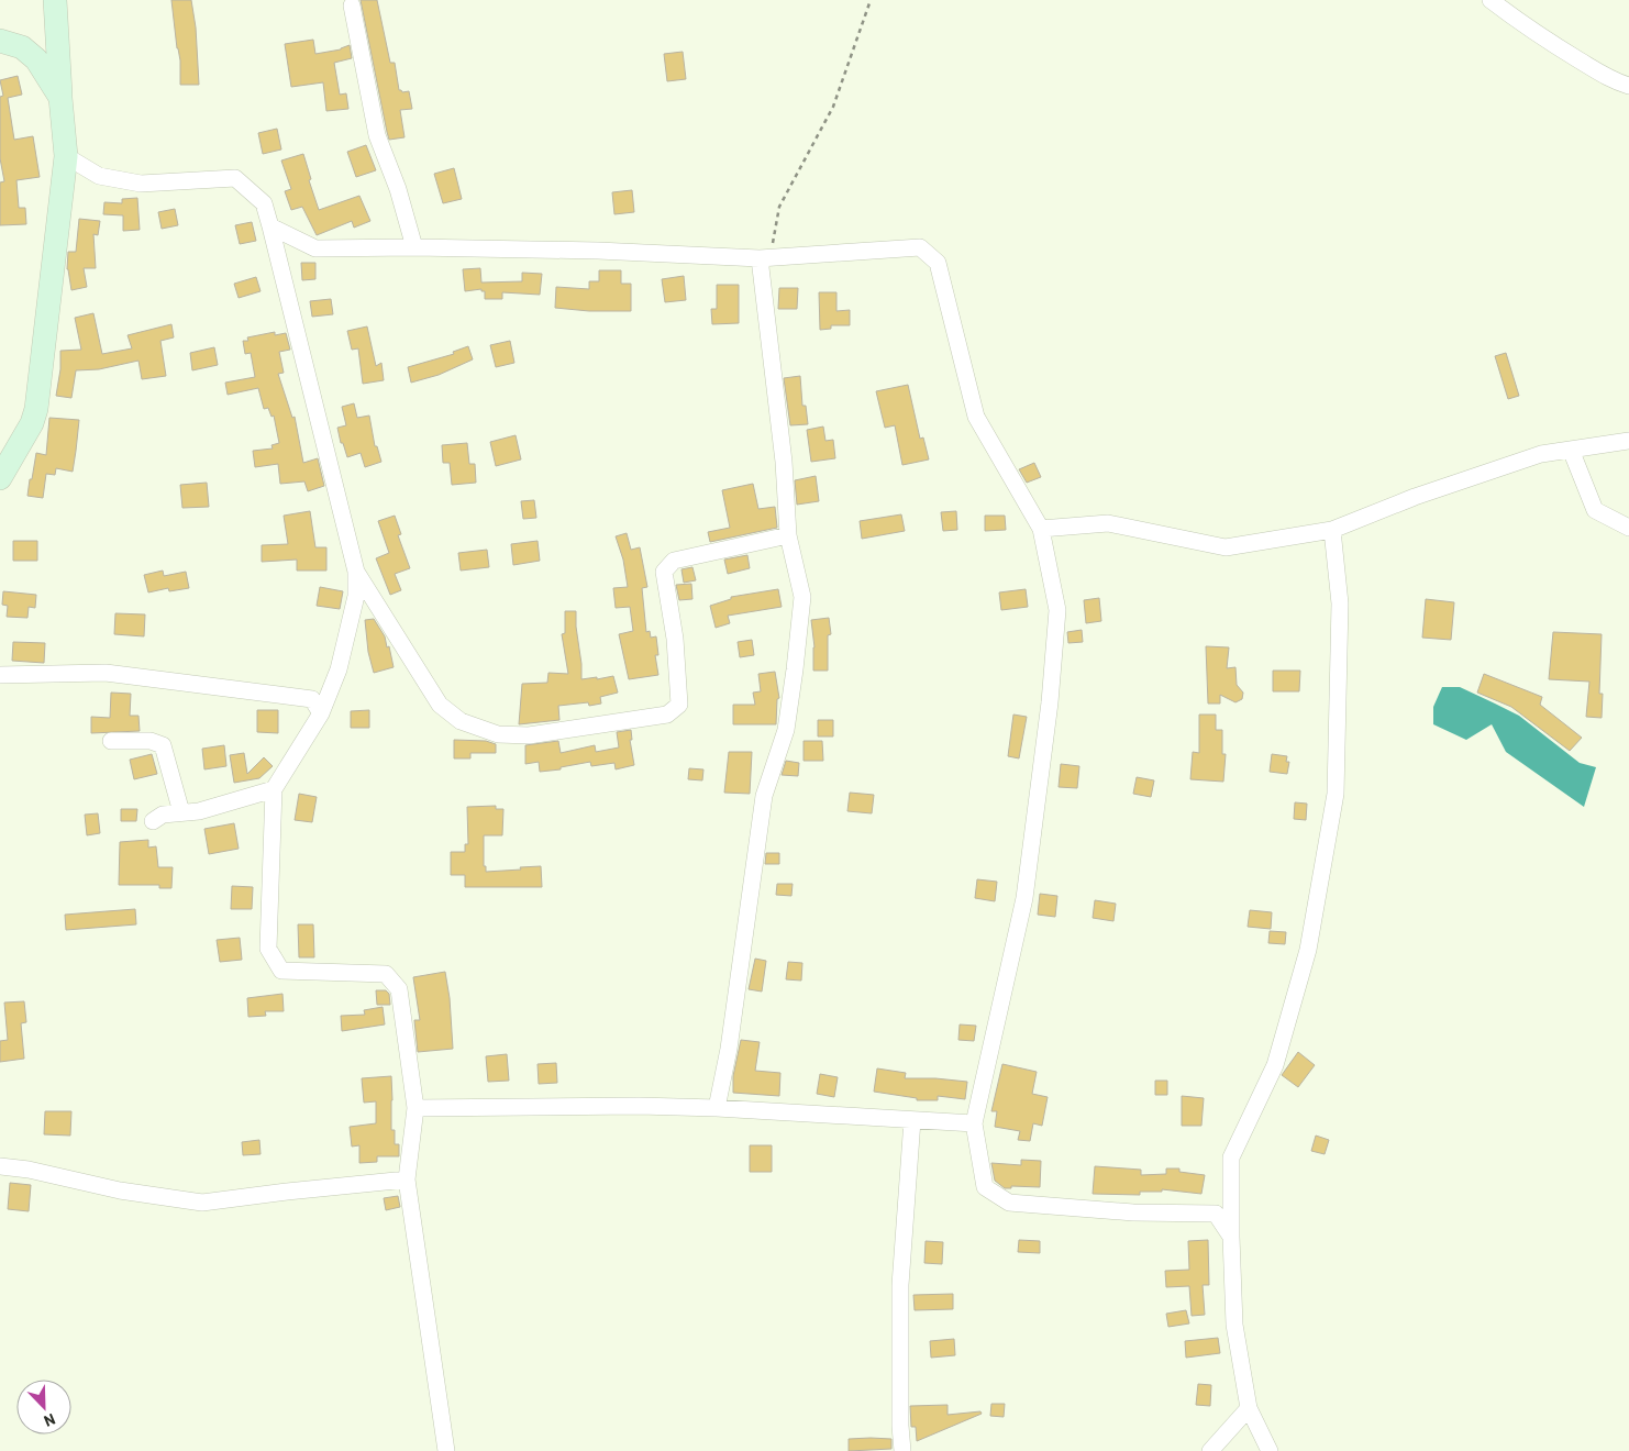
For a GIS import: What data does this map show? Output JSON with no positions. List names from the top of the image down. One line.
{"north":"bottom right"}
